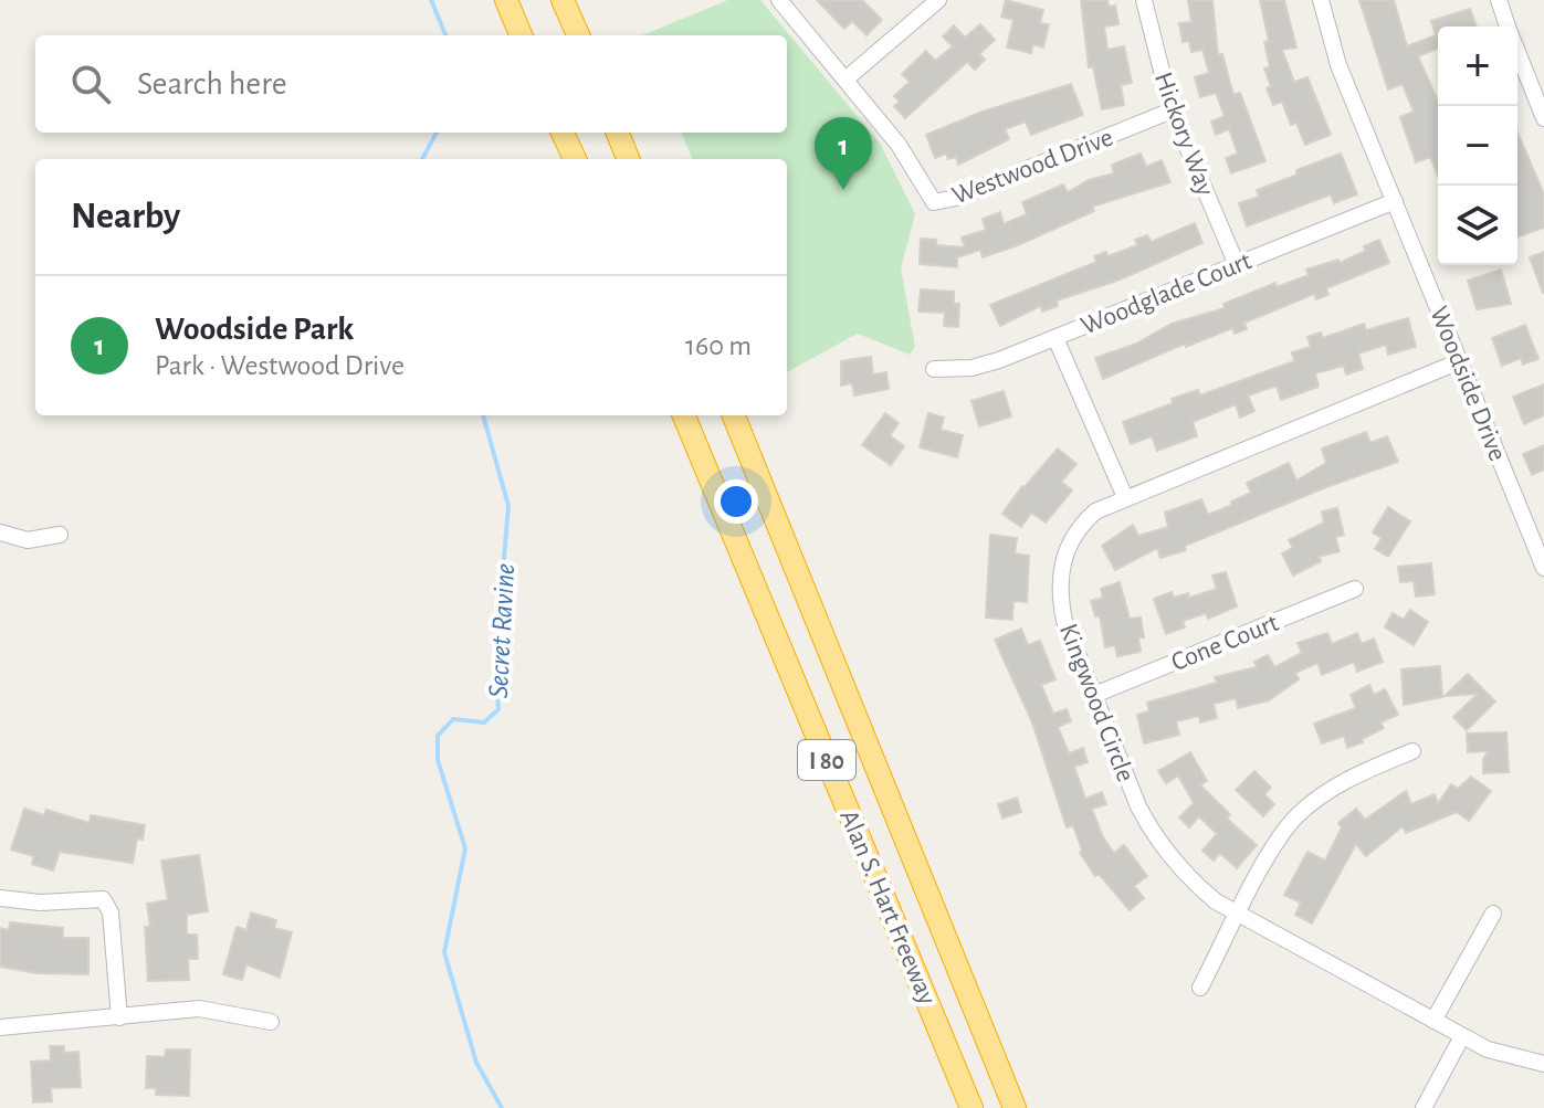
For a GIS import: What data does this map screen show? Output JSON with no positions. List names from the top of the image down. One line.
{"streets":{"highway":["I 80","Alan S. Hart Freeway"],"street":["Hickory Way","Westwood Drive","Woodglade Court","Woodside Drive","Cone Court","Kingwood Circle"]},"crossings":[["Hickory Way","Westwood Drive"],["Hickory Way","Woodglade Court"],["Woodglade Court","Woodside Drive"],["Woodside Drive","Kingwood Circle"],["Cone Court","Kingwood Circle"]],"water":["Secret Ravine"],"page":{"map_buttons":["+","−"],"search":"Search here","pins":"1","heading":"Nearby","list":[{"mark":"1","name":"Woodside Park","note":"Park · Westwood Drive","value":"160 m"}]}}
